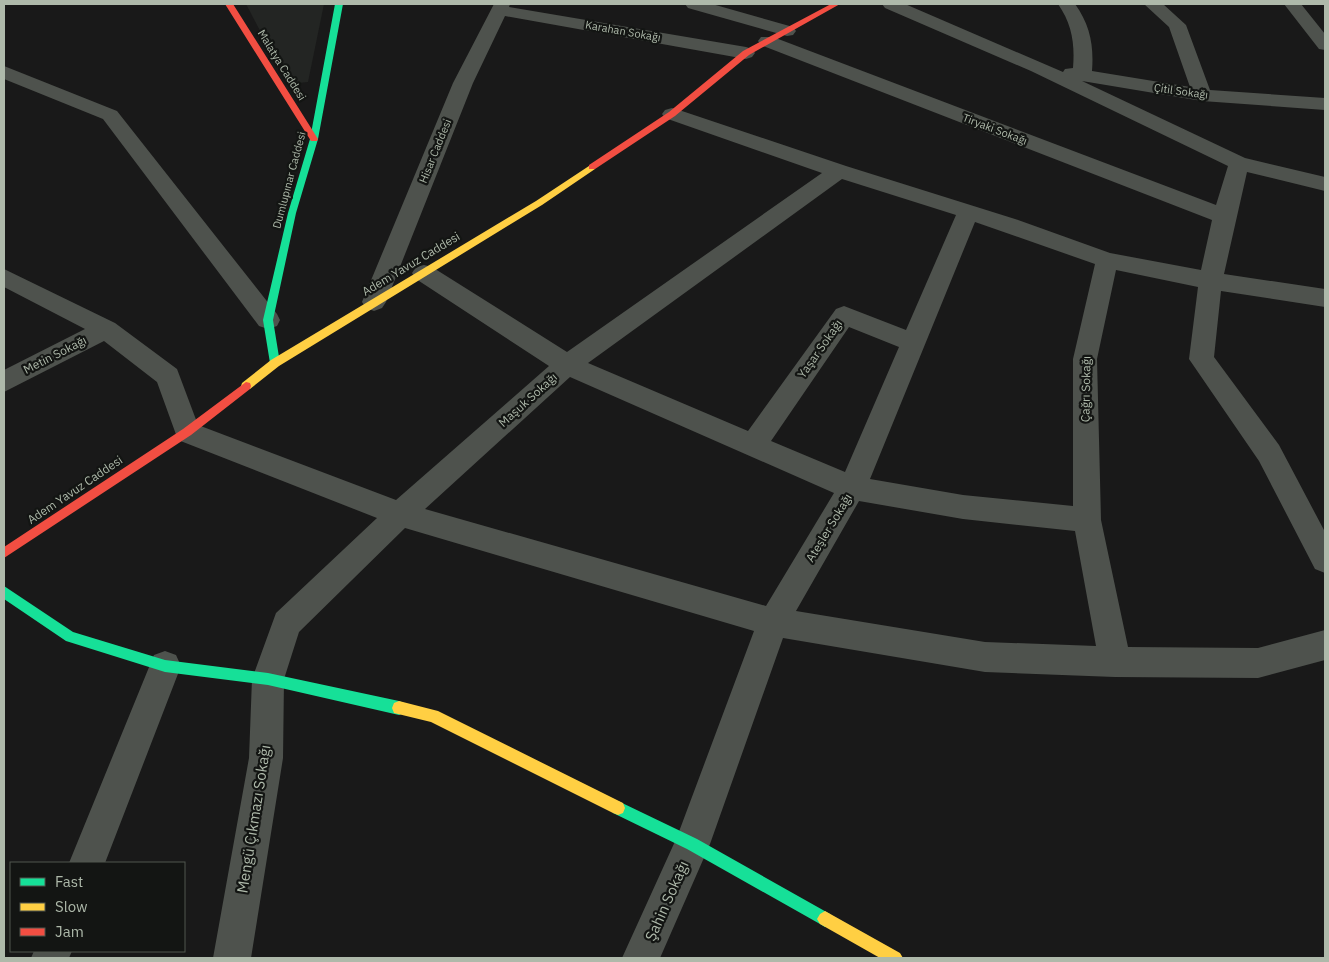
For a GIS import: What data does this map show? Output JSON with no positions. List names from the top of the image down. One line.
{"streets":{"street":["Karahan Sokağı","Malatya Caddesi","Çitil Sokağı","Tiryaki Sokağı","Hisar Caddesi","Dumlupınar Caddesi","Adem Yavuz Caddesi","Yaşar Sokağı","Metin Sokağı","Çağrı Sokağı","Maşuk Sokağı","Ateşler Sokağı","Mengü Çıkmazı Sokağı","Şahin Sokağı"]},"crossings":[["Karahan Sokağı","Hisar Caddesi"],["Karahan Sokağı","Adem Yavuz Caddesi"],["Malatya Caddesi","Dumlupınar Caddesi"],["Tiryaki Sokağı","Adem Yavuz Caddesi"],["Hisar Caddesi","Adem Yavuz Caddesi"],["Dumlupınar Caddesi","Adem Yavuz Caddesi"],["Yaşar Sokağı","Ateşler Sokağı"],["Maşuk Sokağı","Mengü Çıkmazı Sokağı"],["Ateşler Sokağı","Şahin Sokağı"]],"legend":["Fast","Slow","Jam"]}
